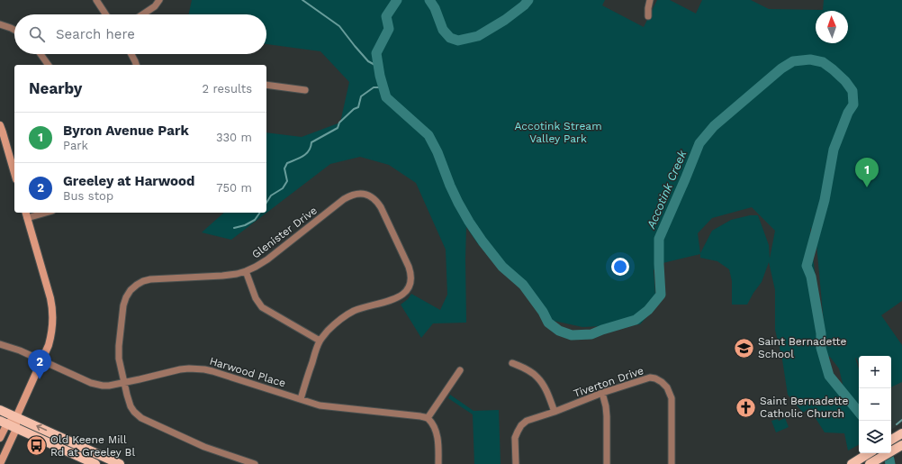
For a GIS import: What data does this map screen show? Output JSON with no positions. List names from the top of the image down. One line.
{"streets":{"street":["Glenister Drive","Harwood Place","Tiverton Drive"]},"crossings":[["Glenister Drive","Harwood Place"]],"water":["Accotink Creek"],"parks":["Accotink Stream Valley Park"],"places":{"school or university":["Saint Bernadette School"],"church":["Saint Bernadette Catholic Church"],"bus stop":["Old Keene Mill Rd at Greeley Bl"]},"north":"top","page":{"search":"Search here","heading":["Nearby","2 results"],"list":[{"mark":"1","name":"Byron Avenue Park","note":"Park","value":"330 m"},{"mark":"2","name":"Greeley at Harwood","note":"Bus stop","value":"750 m"}],"pins":["1","2"],"map_buttons":["+","−"]}}
